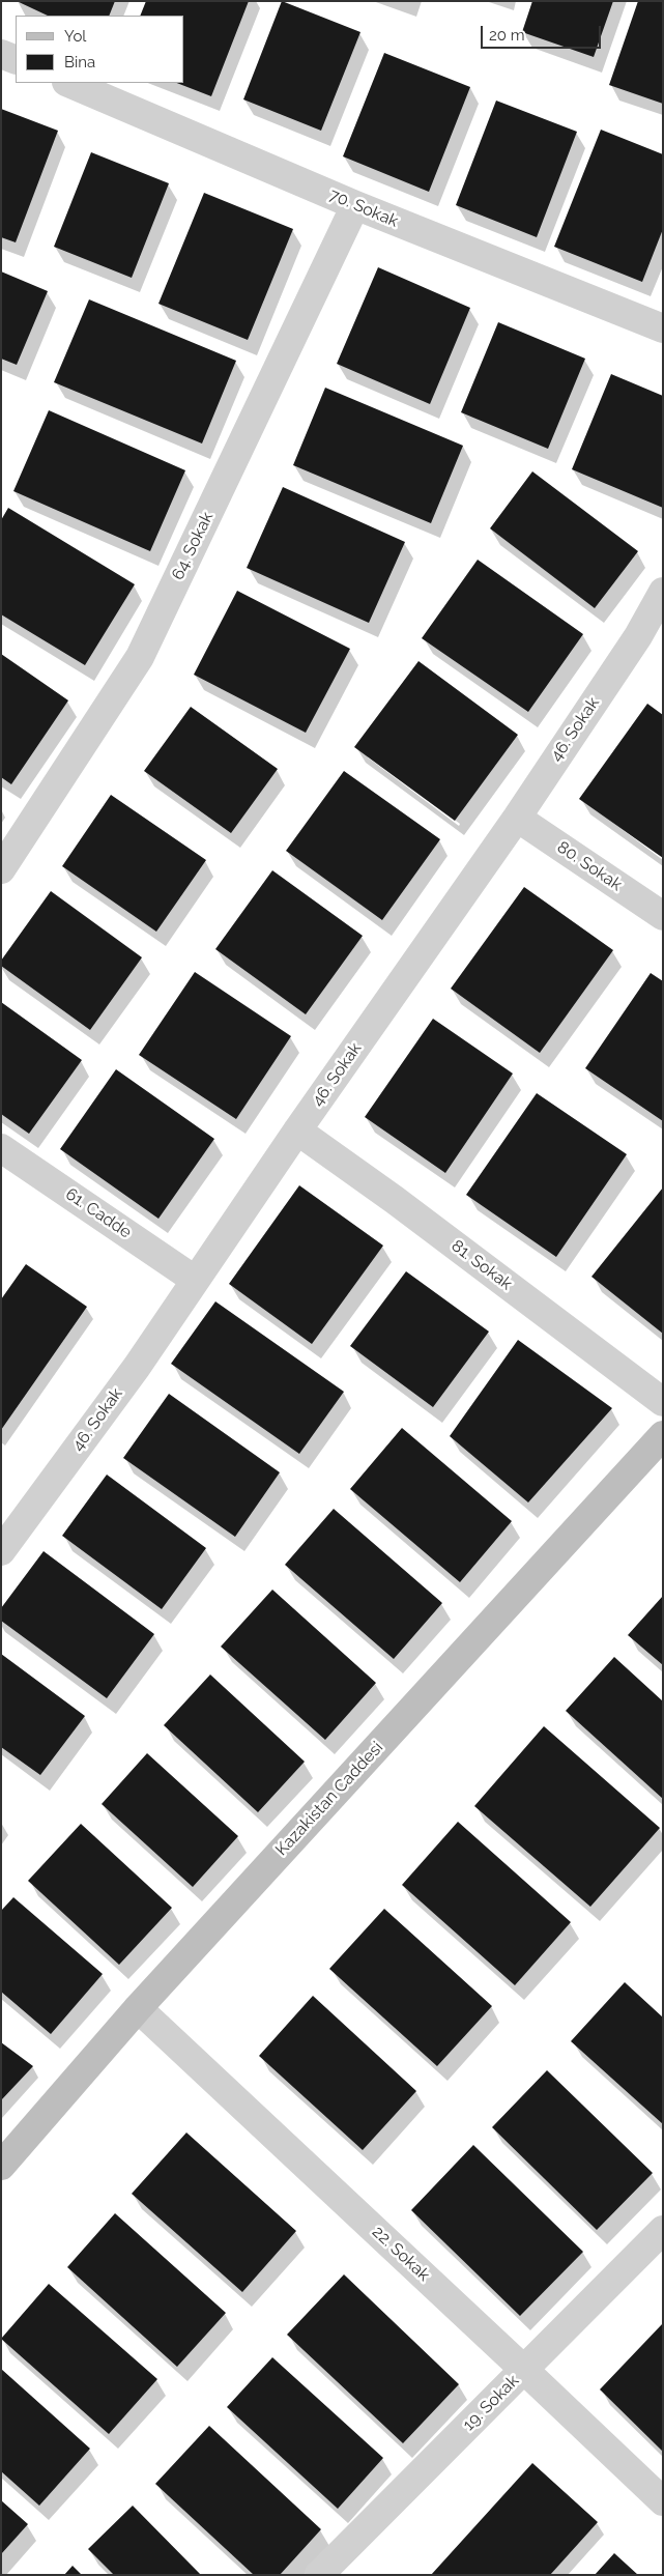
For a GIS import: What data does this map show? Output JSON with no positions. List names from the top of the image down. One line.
{"streets":{"main road":["Kazakistan Caddesi"],"street":["70. Sokak","64. Sokak","46. Sokak","80. Sokak","61. Cadde","81. Sokak","22. Sokak","19. Sokak"]},"crossings":[["70. Sokak","64. Sokak"],["46. Sokak","80. Sokak"],["46. Sokak","61. Cadde"],["46. Sokak","81. Sokak"],["Kazakistan Caddesi","22. Sokak"],["22. Sokak","19. Sokak"]],"legend":["Yol","Bina"],"scale_bar":"20 m"}
